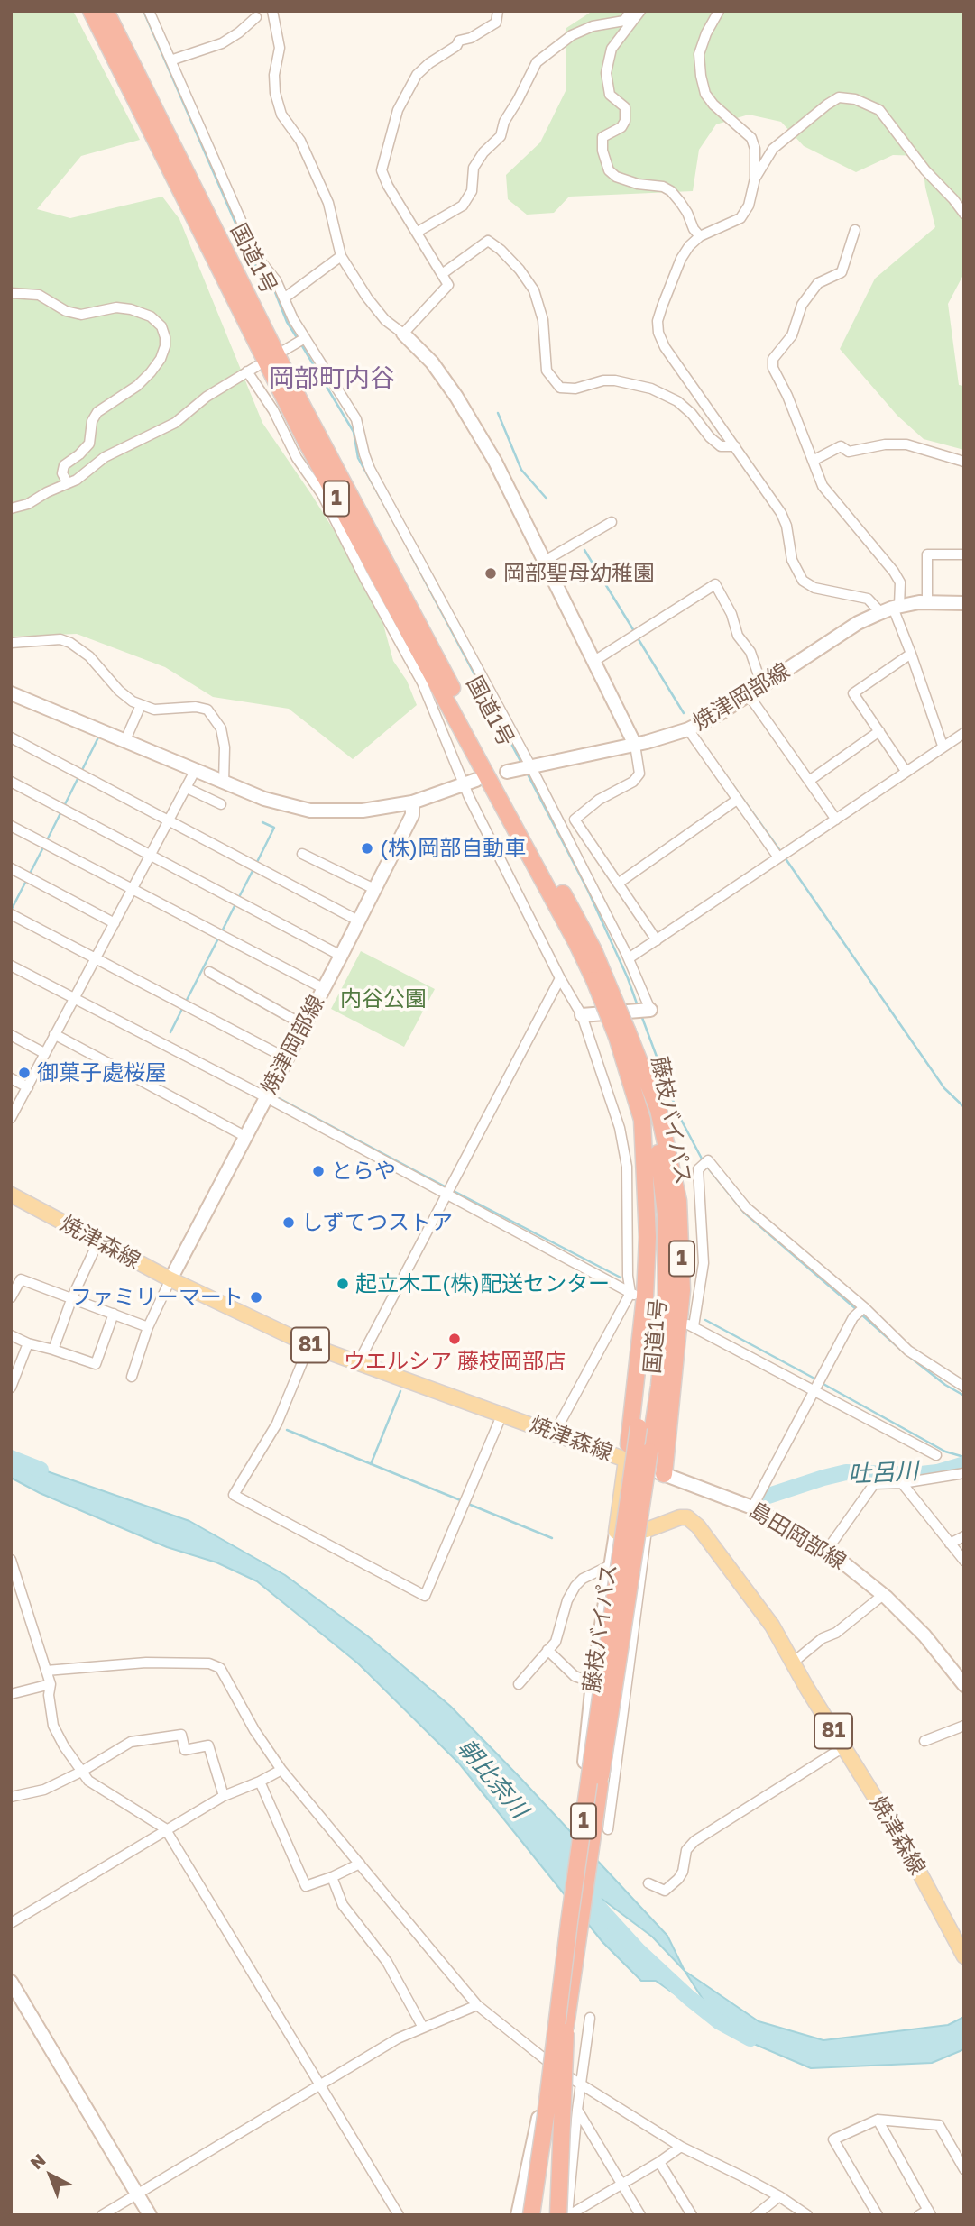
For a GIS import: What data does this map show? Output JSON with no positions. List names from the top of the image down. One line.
{"streets":{"highway":["国道1号","1","藤枝バイパス"],"main road":["焼津森線","81"],"street":["焼津岡部線","島田岡部線"]},"crossings":[["国道1号","藤枝バイパス"],["国道1号","焼津森線"],["国道1号","島田岡部線"],["1","藤枝バイパス"],["焼津岡部線","焼津森線"],["焼津森線","島田岡部線"]],"districts":["岡部町内谷"],"water":["吐呂川","朝比奈川"],"parks":["内谷公園"],"places":["岡部聖母幼稚園","(株)岡部自動車","御菓子處桜屋","とらや","しずてつストア","起立木工(株)配送センター","ファミリーマート","ウエルシア 藤枝岡部店"],"north":"top left"}
